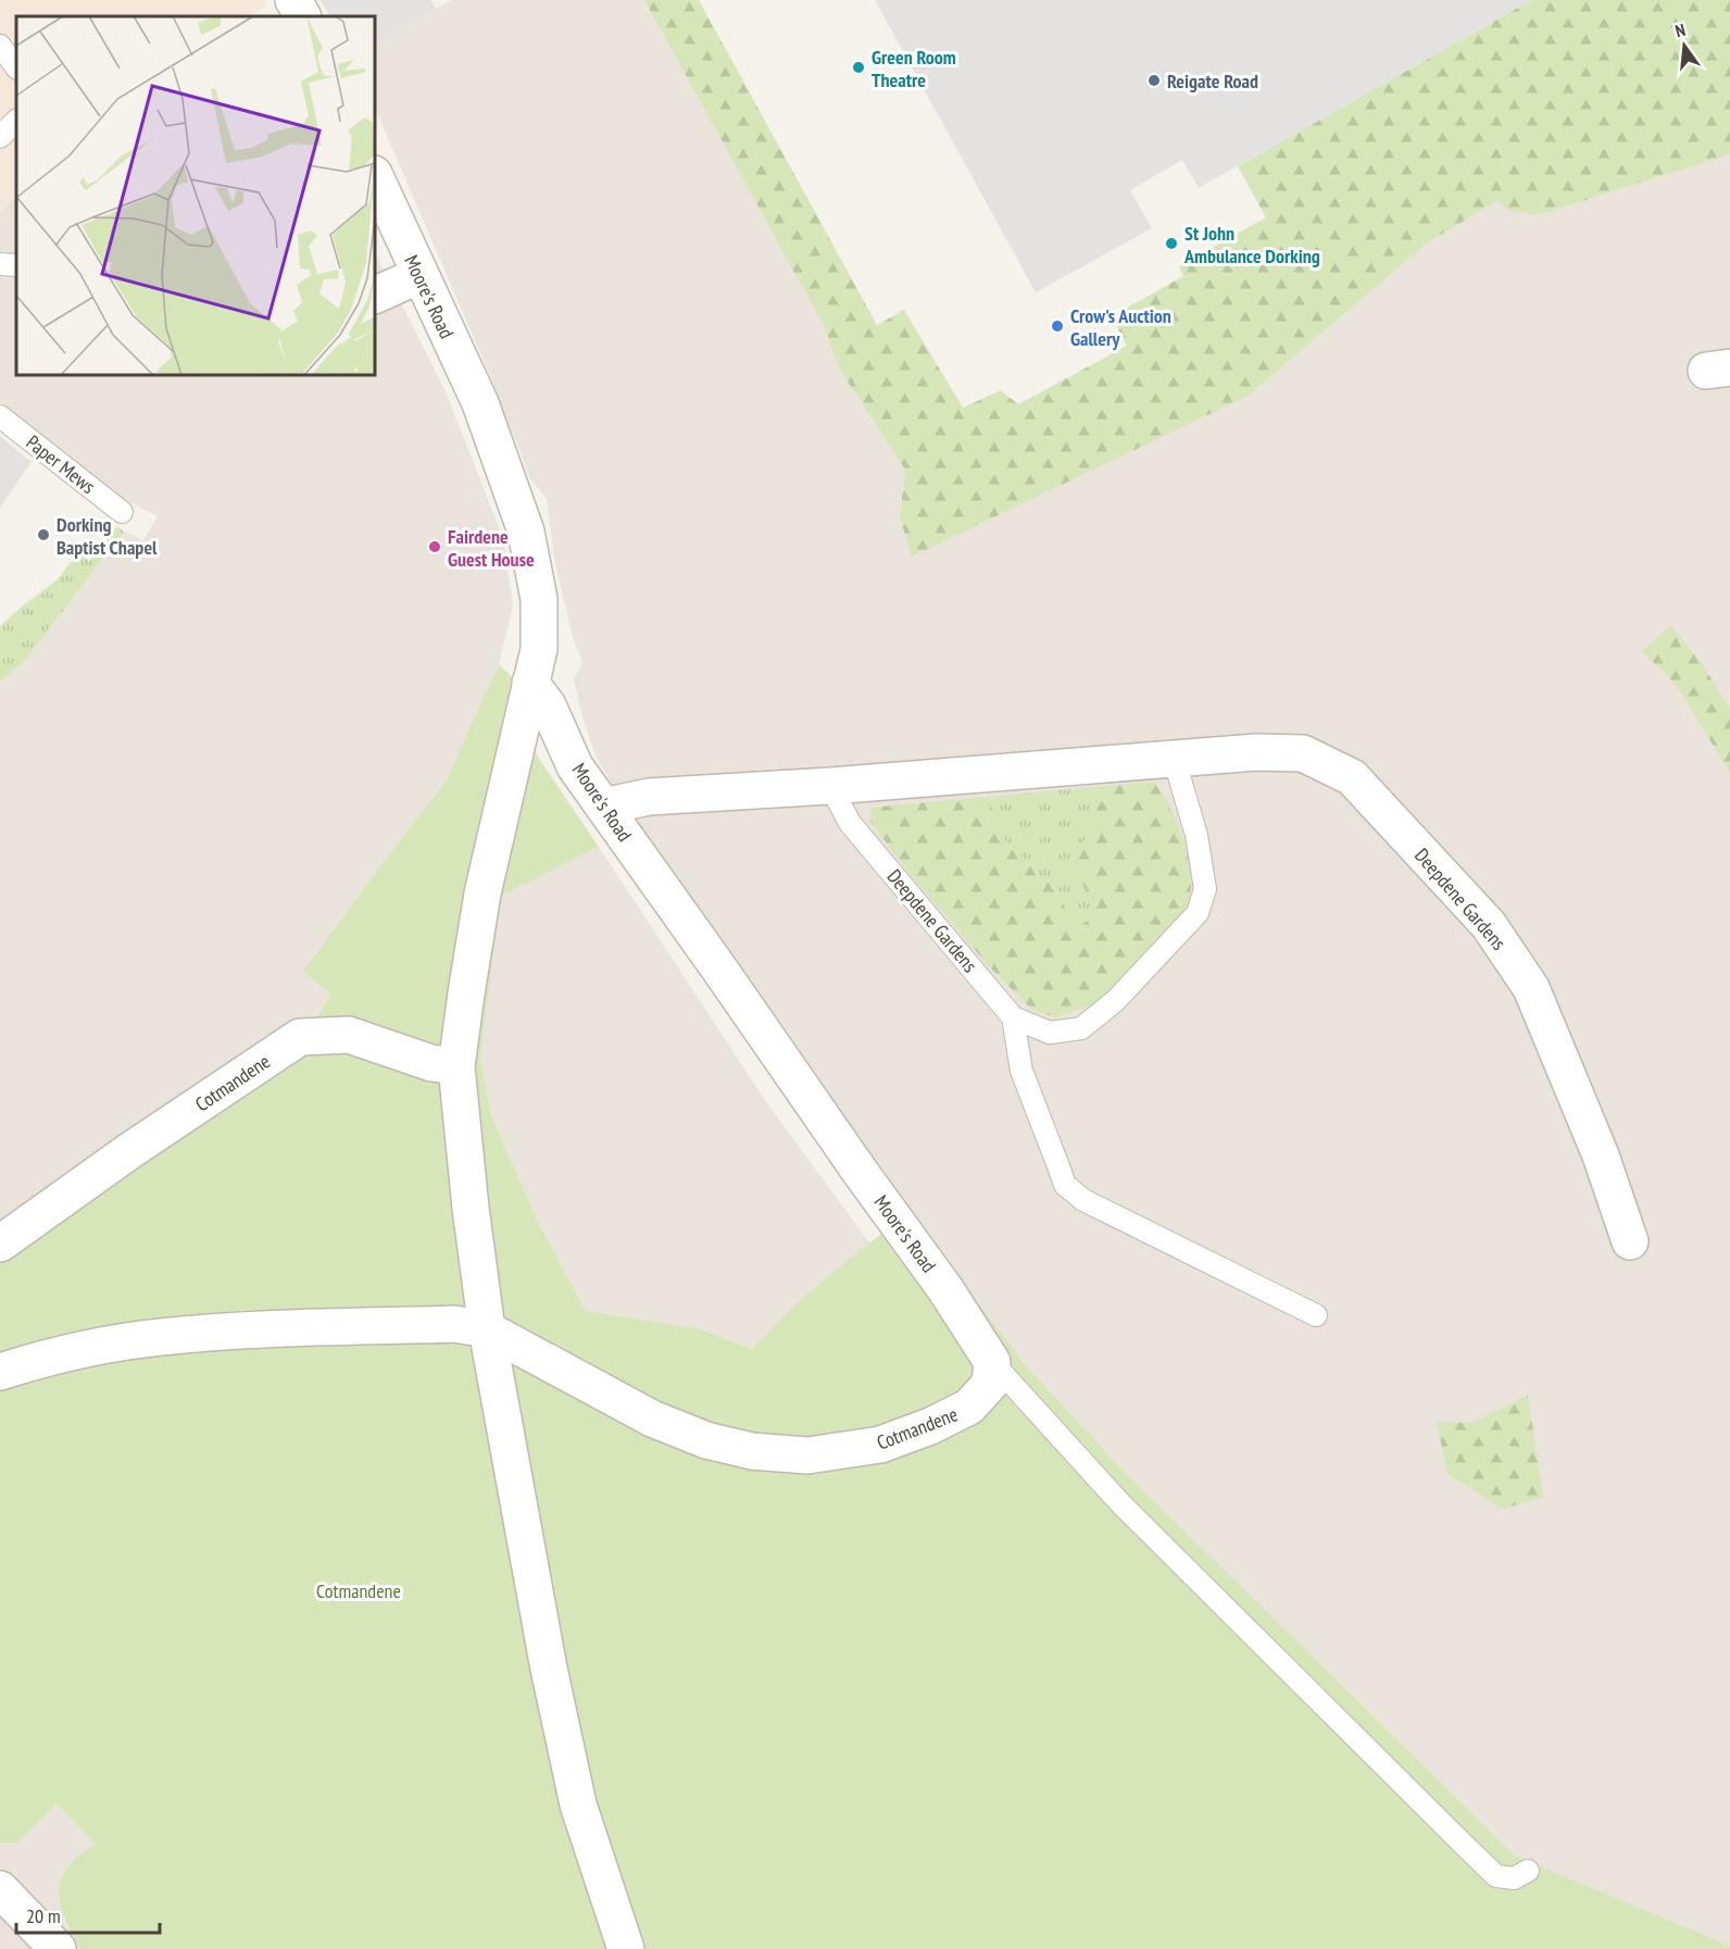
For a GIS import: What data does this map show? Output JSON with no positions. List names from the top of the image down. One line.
{"streets":{"street":["Moore's Road","Deepdene Gardens","Cotmandene"],"lane":["Paper Mews"]},"crossings":[["Moore's Road","Deepdene Gardens"],["Moore's Road","Cotmandene"]],"parks":["Cotmandene"],"places":["Green Room Theatre","Reigate Road","St John Ambulance Dorking","Crow's Auction Gallery","Dorking Baptist Chapel","Fairdene Guest House"],"scale_bar":"20 m","north":"top"}
